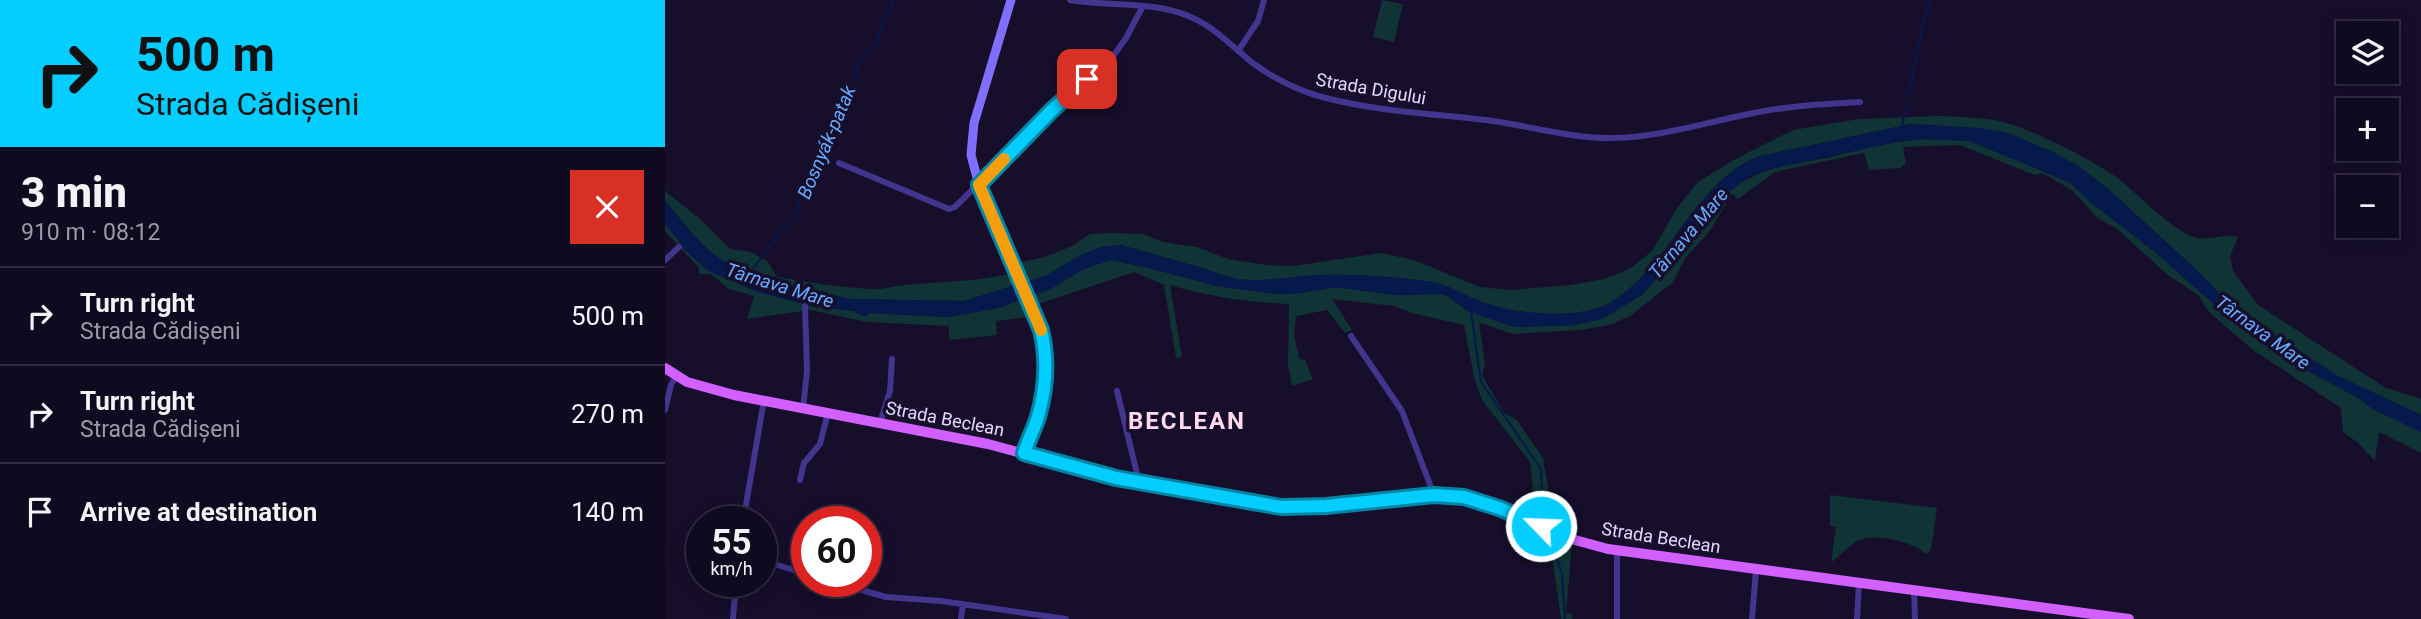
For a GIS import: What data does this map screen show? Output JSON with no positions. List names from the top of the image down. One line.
{"streets":{"main road":["Strada Beclean"],"street":["Strada Digului"]},"districts":["BECLEAN"],"water":["Bosnyák-patak","Târnava Mare"],"page":{"turn":["500 m","Strada Cădișeni"],"map_buttons":["+","−"],"heading":["3 min","910 m · 08:12"],"list":[{"name":"Turn right","note":"Strada Cădișeni","value":"500 m"},{"name":"Turn right","note":"Strada Cădișeni","value":"270 m"},{"name":"Arrive at destination","value":"140 m"}],"speed":"55 km/h","limit":"60"}}
